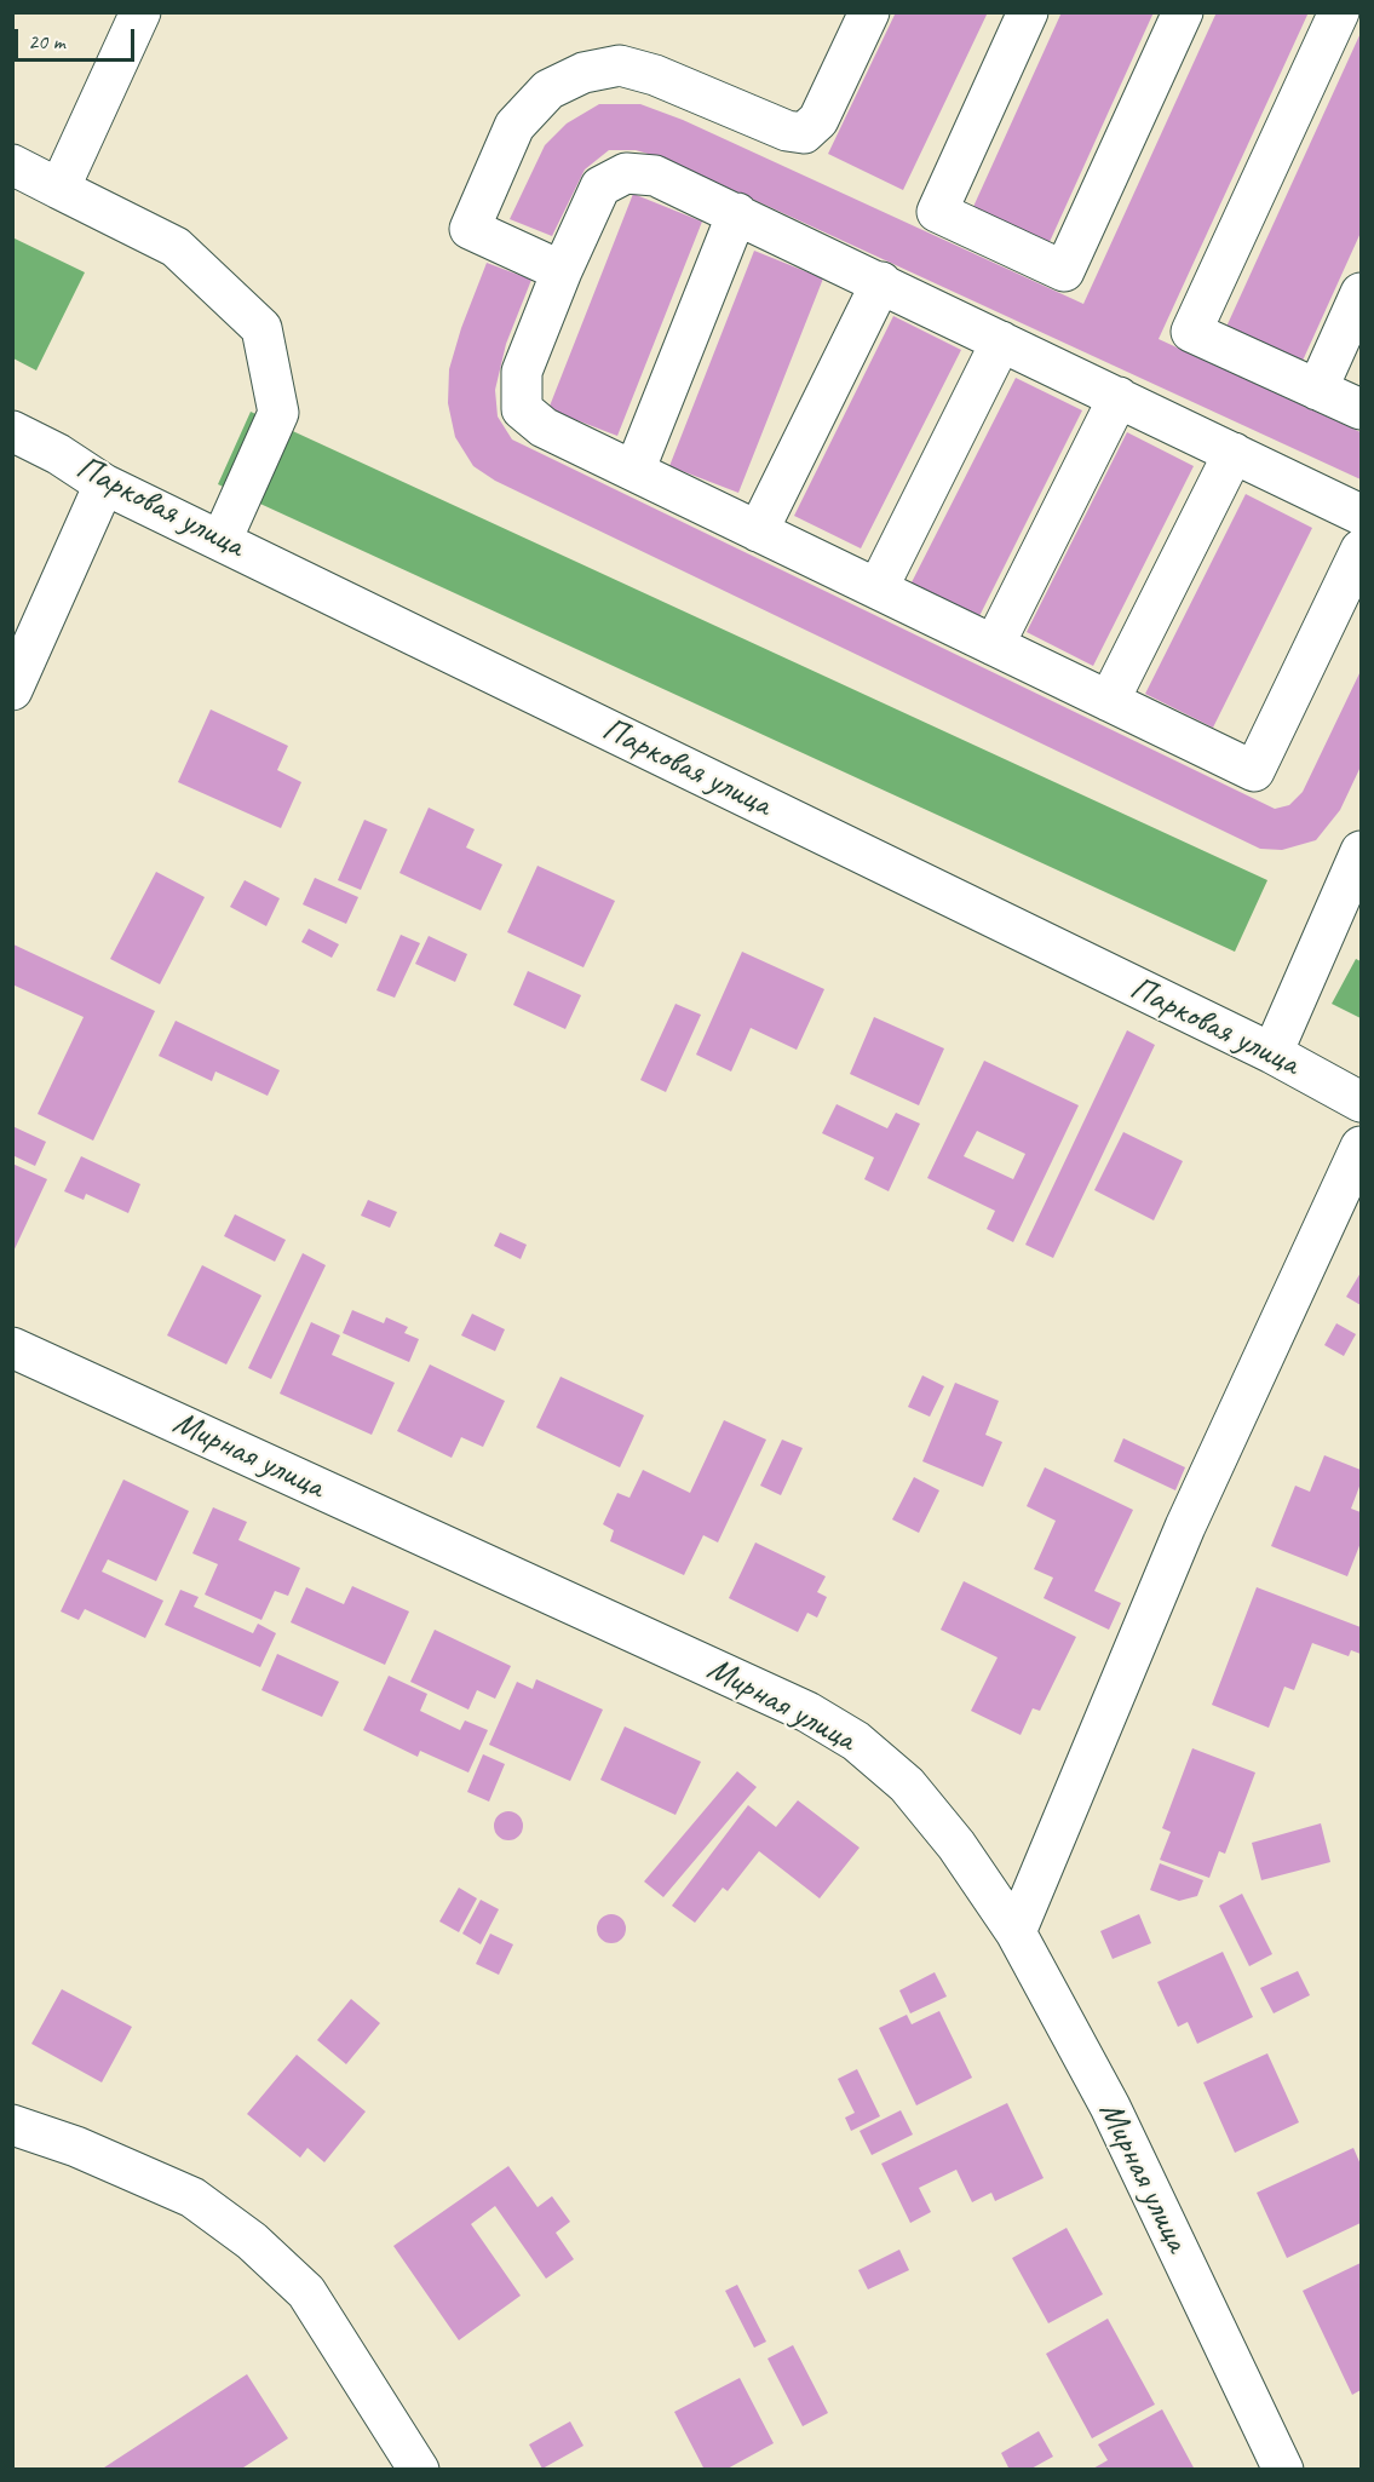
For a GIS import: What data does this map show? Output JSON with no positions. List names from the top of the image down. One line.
{"streets":{"street":["Парковая улица","Мирная улица"]},"scale_bar":"20 m"}
